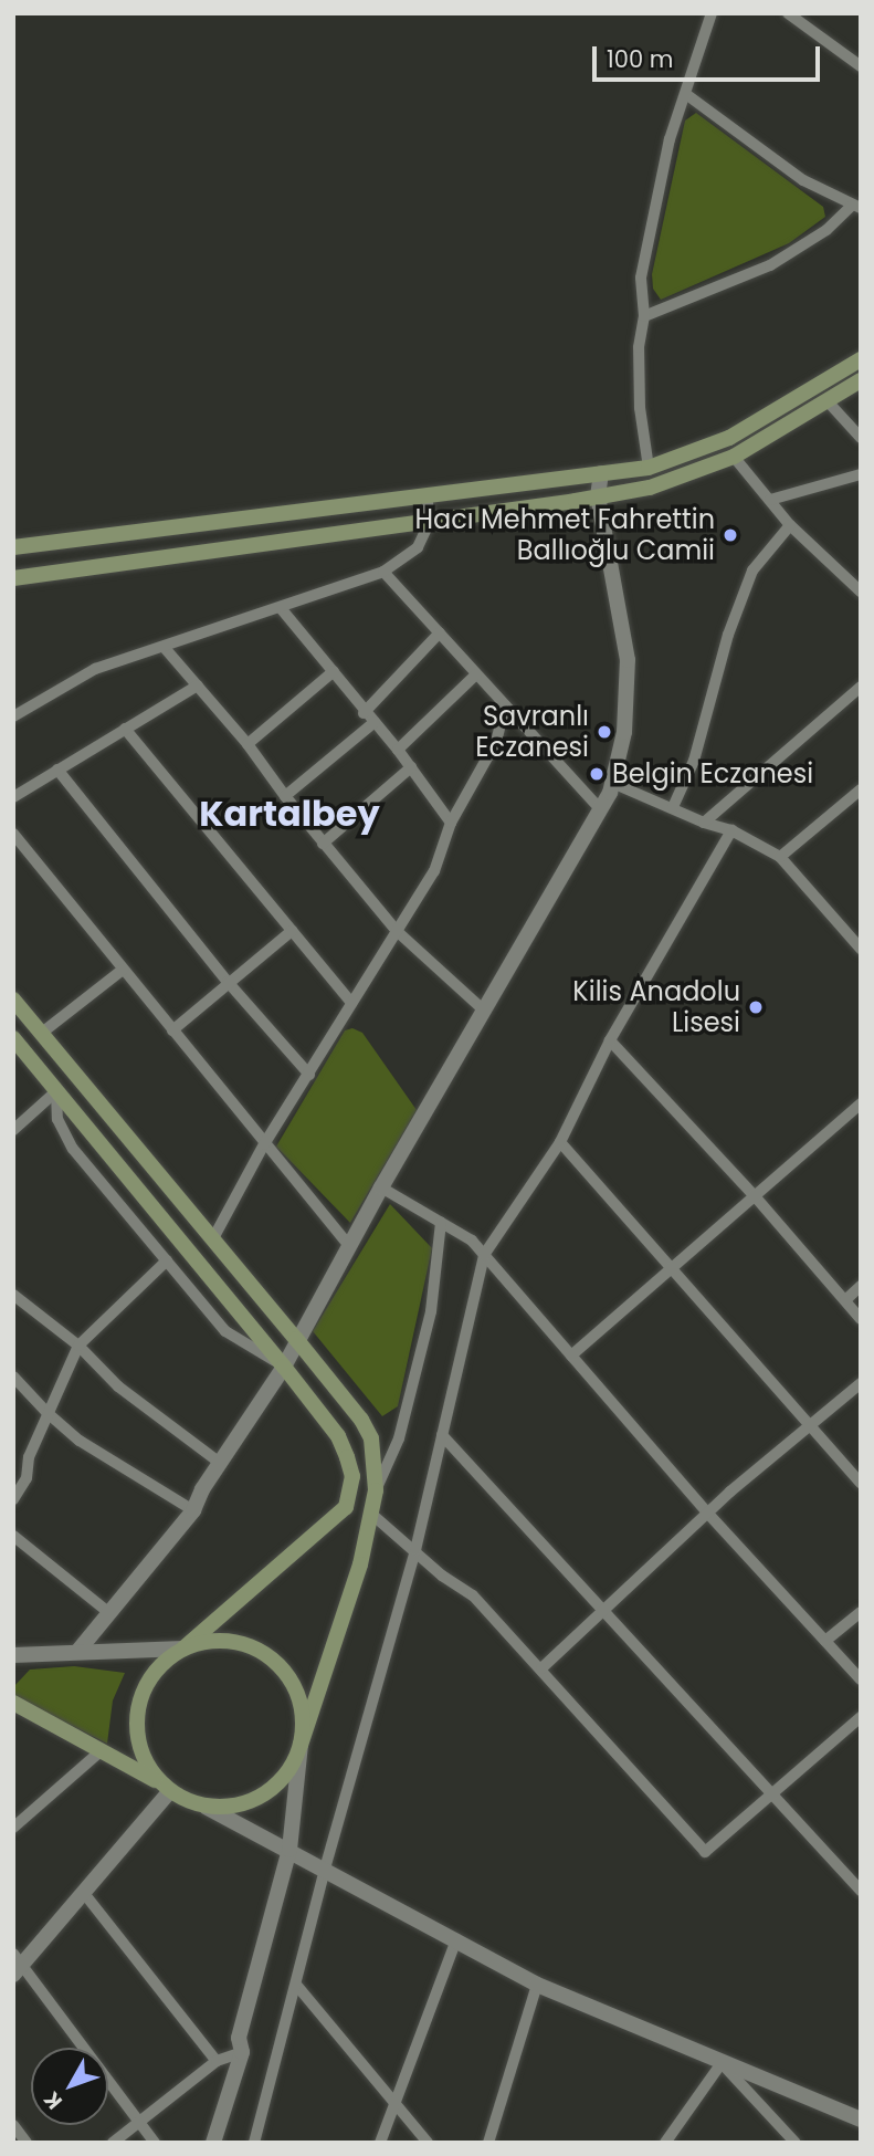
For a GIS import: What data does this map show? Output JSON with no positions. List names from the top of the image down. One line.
{"districts":["Kartalbey"],"places":["Hacı Mehmet Fahrettin Ballıoğlu Camii","Savranlı Eczanesi","Belgin Eczanesi","Kilis Anadolu Lisesi"],"scale_bar":"100 m","north":"bottom left"}
